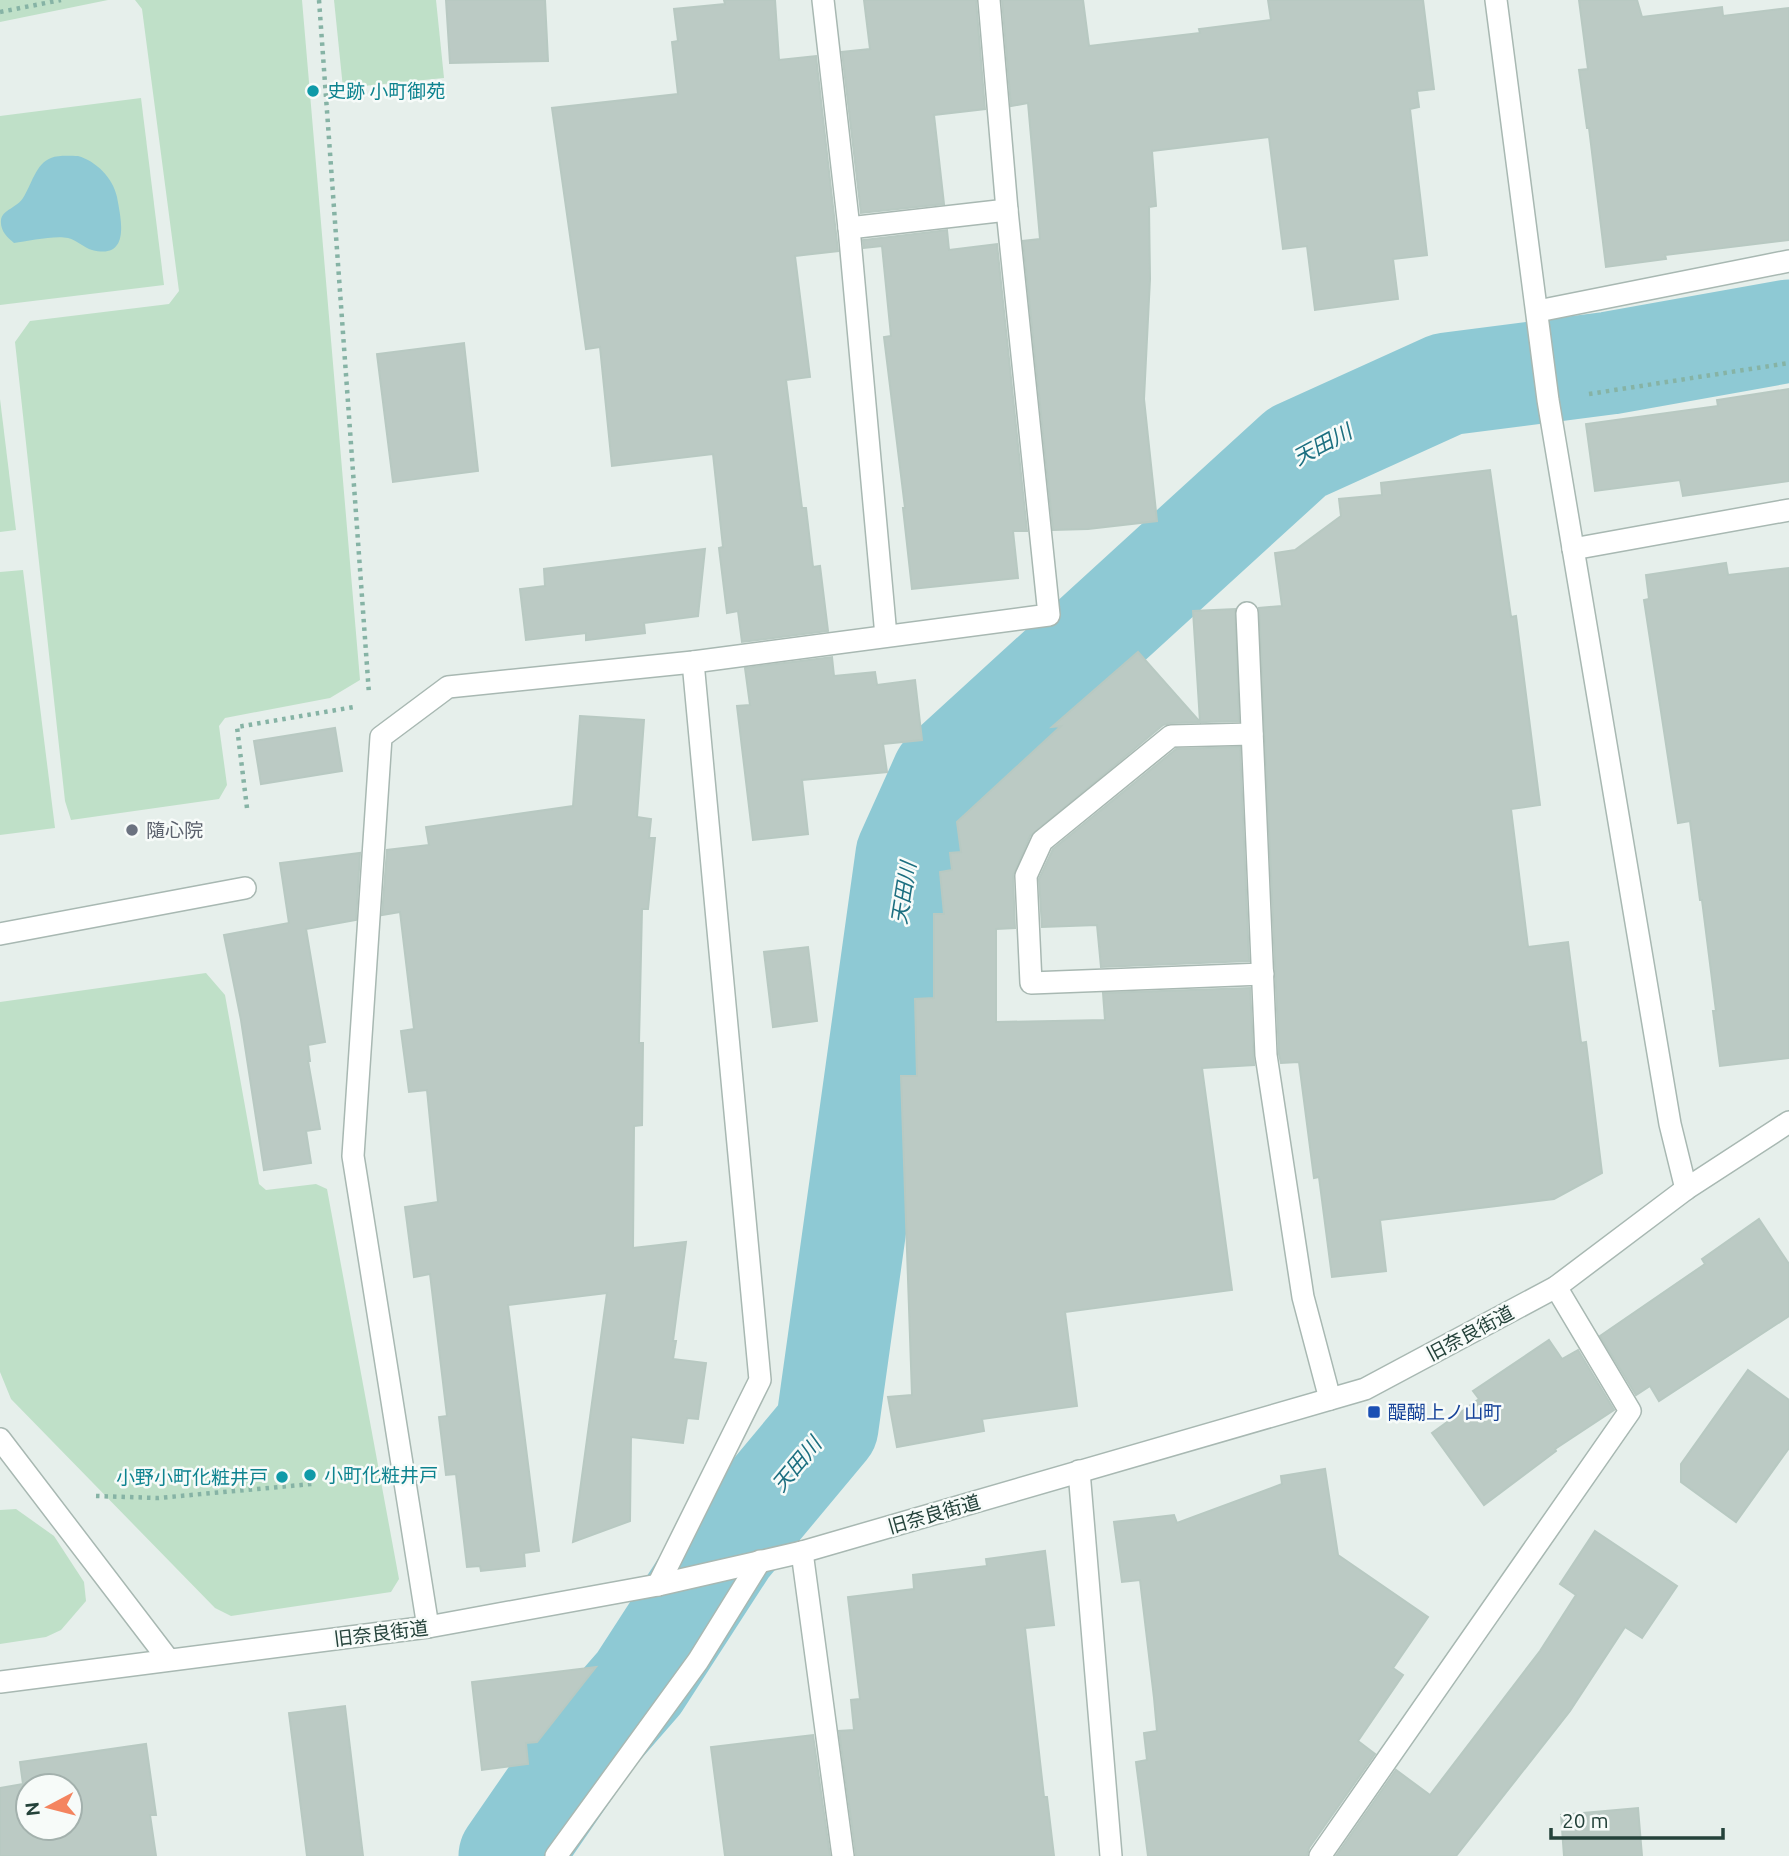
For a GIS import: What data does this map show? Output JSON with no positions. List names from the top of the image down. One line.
{"streets":{"street":["旧奈良街道"]},"water":["天田川"],"places":{"other":["史跡 小町御苑","隨心院","小町化粧井戸","小野小町化粧井戸"],"transit":["醍醐上ノ山町"]},"scale_bar":"20 m","north":"left"}
